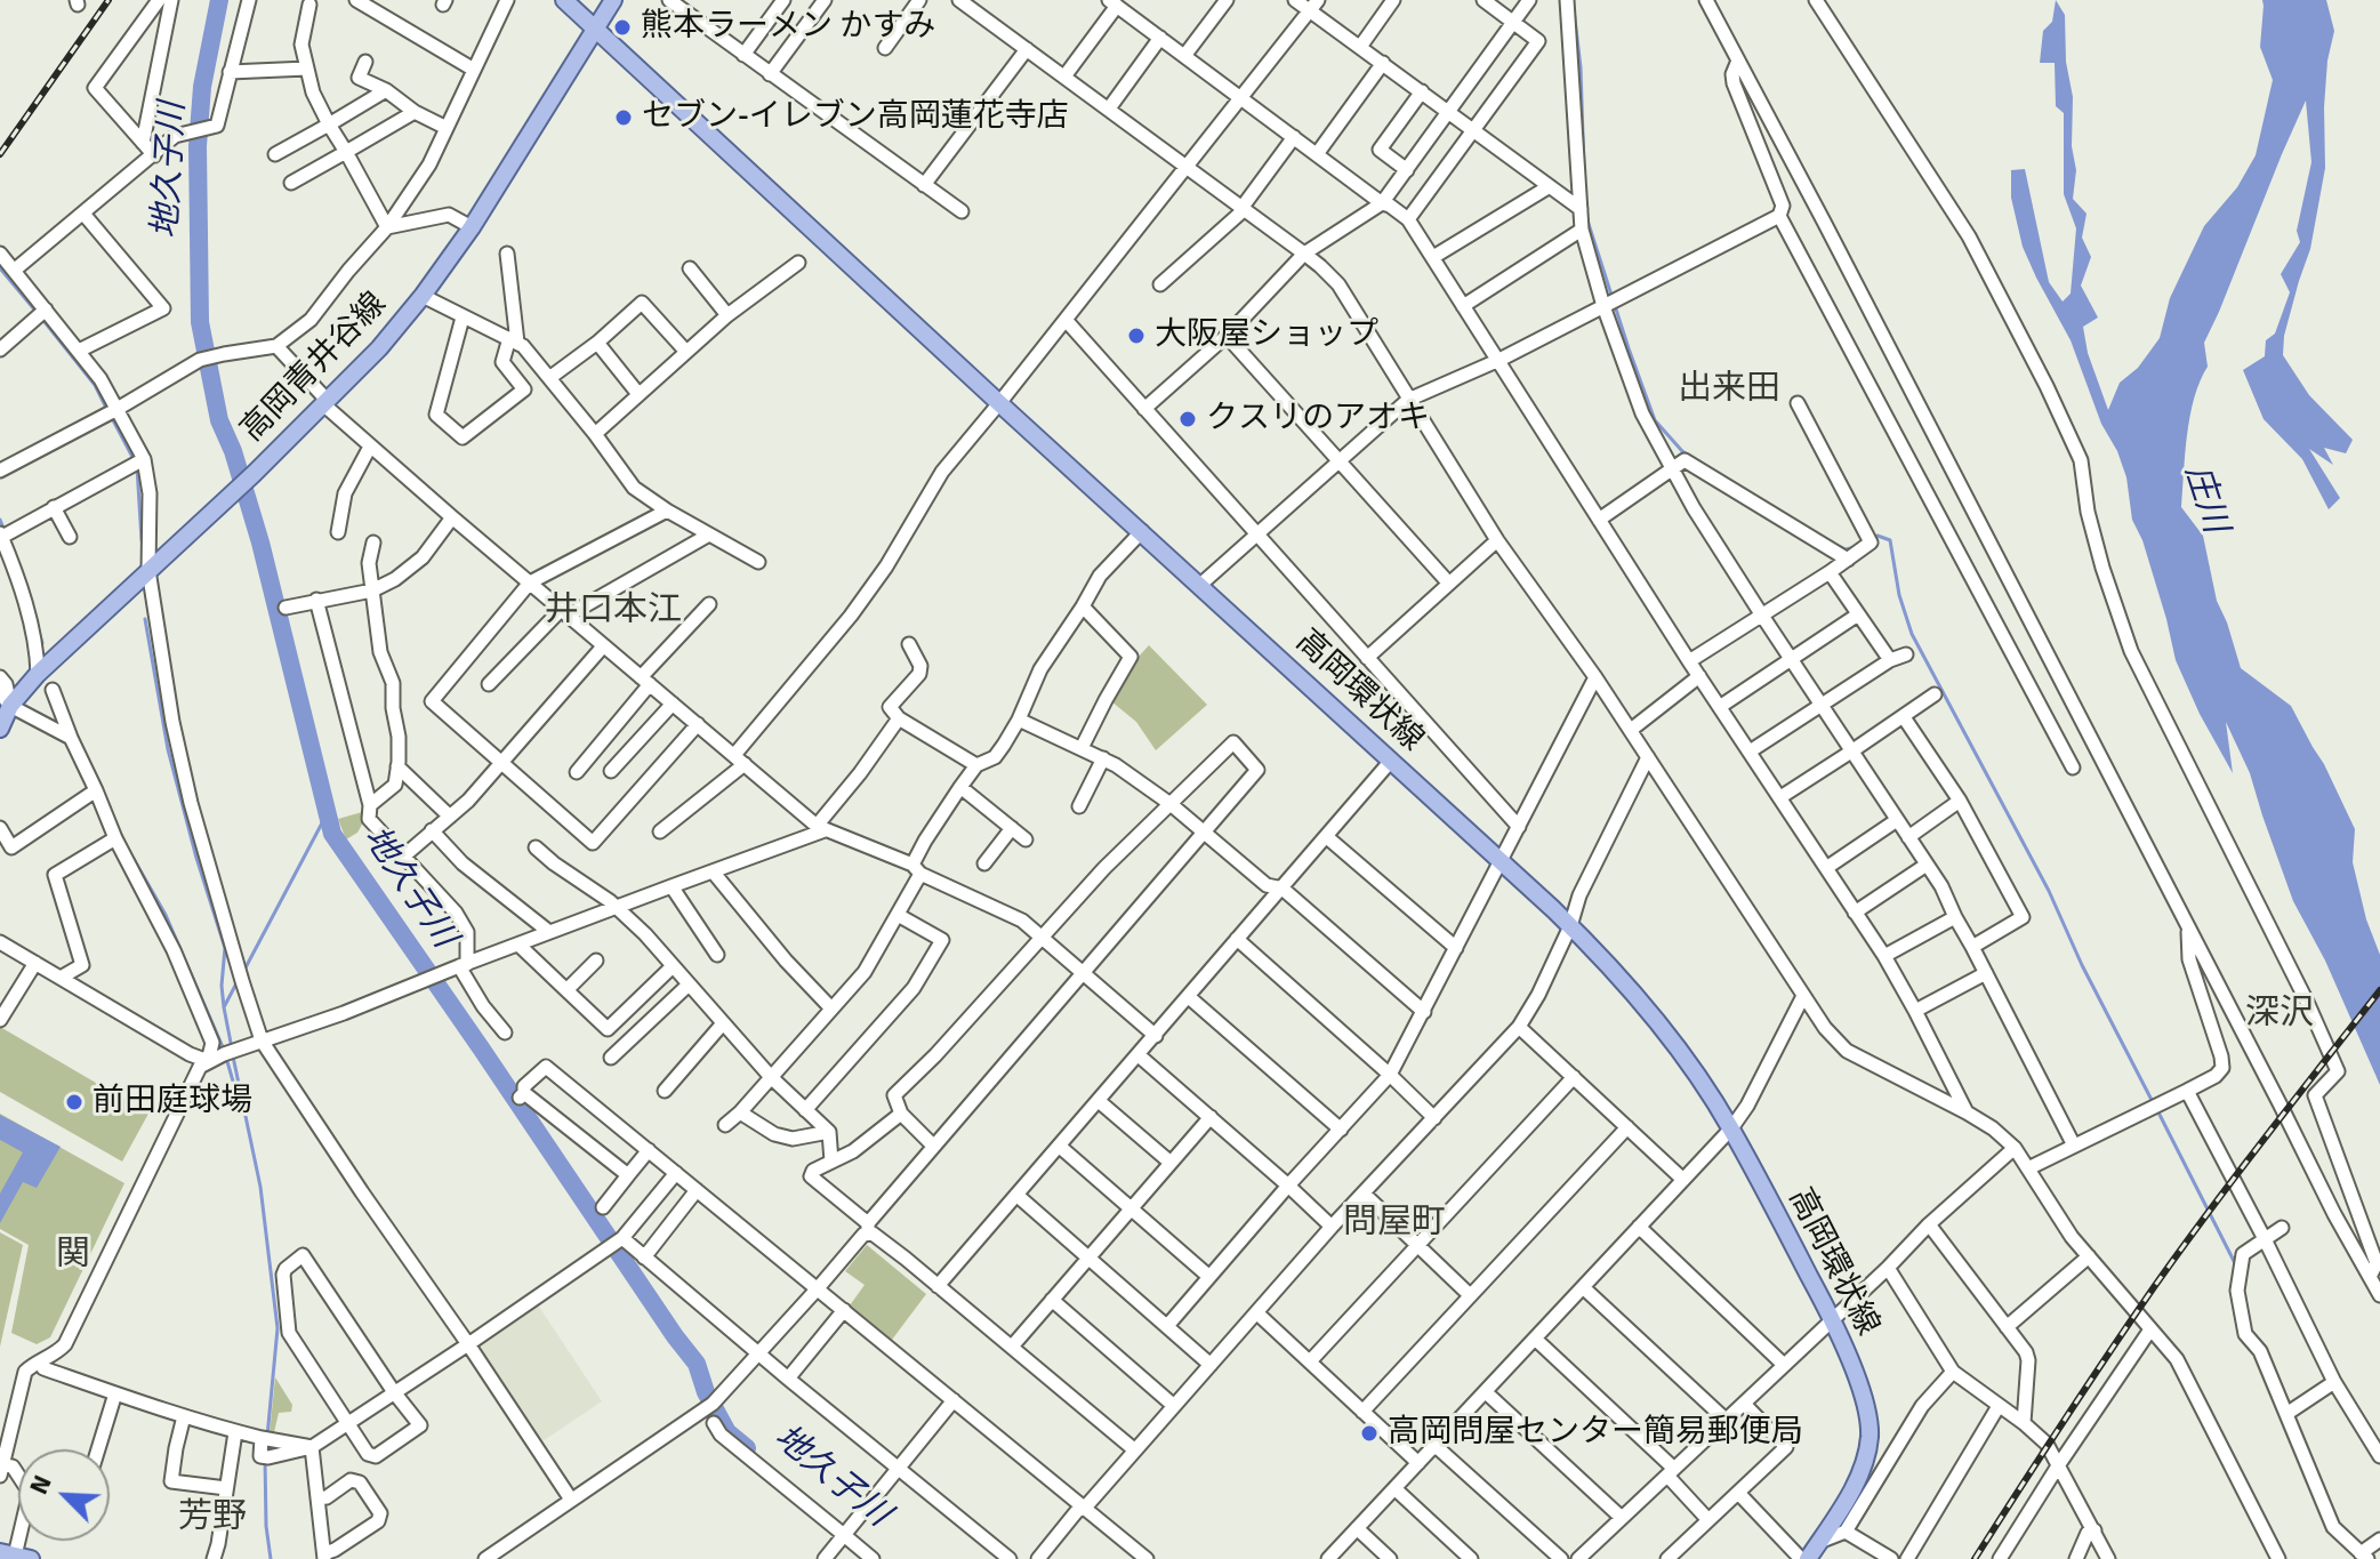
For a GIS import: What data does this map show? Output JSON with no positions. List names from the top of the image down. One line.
{"streets":{"main road":["高岡青井谷線","高岡環状線"]},"crossings":[["高岡青井谷線","高岡環状線"]],"districts":["出来田","井口本江","深沢","問屋町","関","芳野"],"water":["地久子川","庄川"],"places":["熊本ラーメン かすみ","セブン-イレブン高岡蓮花寺店","大阪屋ショップ","クスリのアオキ","前田庭球場","高岡問屋センター簡易郵便局"],"north":"top left"}
